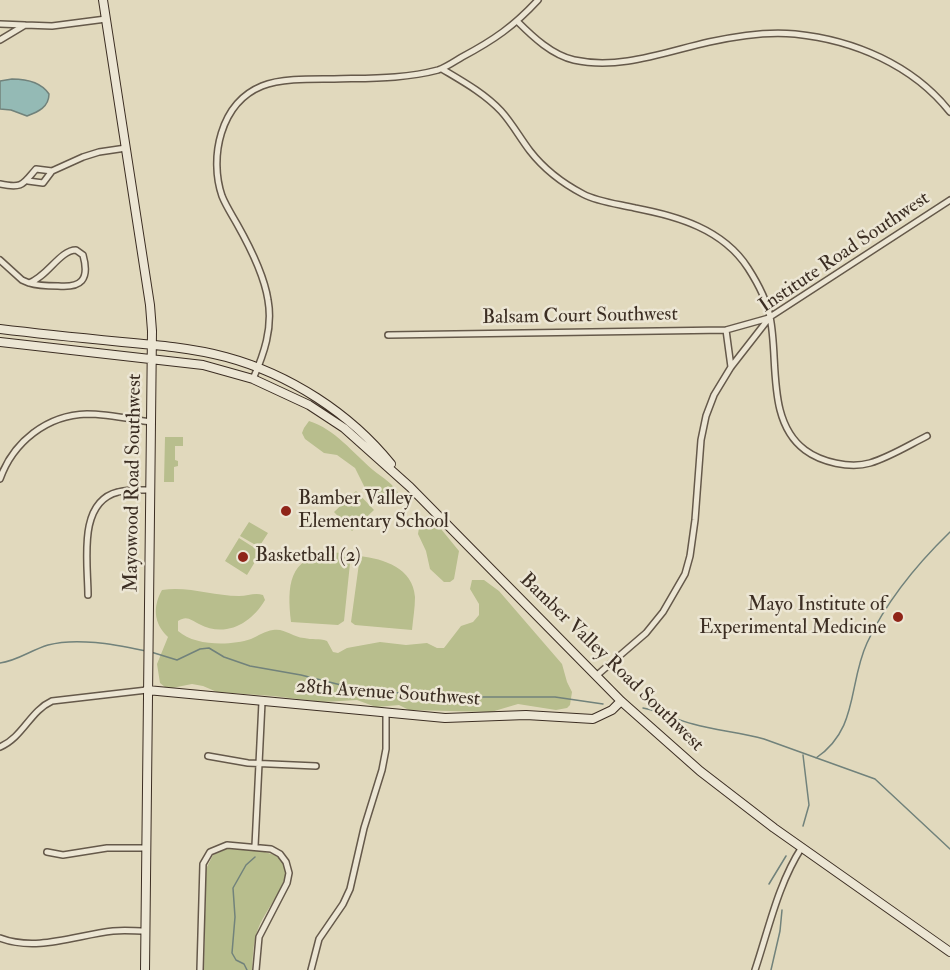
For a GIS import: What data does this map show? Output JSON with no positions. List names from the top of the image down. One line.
{"streets":{"main road":["Mayowood Road Southwest","Bamber Valley Road Southwest","28th Avenue Southwest"],"street":["Institute Road Southwest","Balsam Court Southwest"]},"crossings":[["Institute Road Southwest","Balsam Court Southwest"],["Institute Road Southwest","Bamber Valley Road Southwest"],["Mayowood Road Southwest","Bamber Valley Road Southwest"],["Mayowood Road Southwest","28th Avenue Southwest"],["Bamber Valley Road Southwest","28th Avenue Southwest"]],"places":["Bamber Valley Elementary School","Basketball (2)","Mayo Institute of Experimental Medicine"]}
